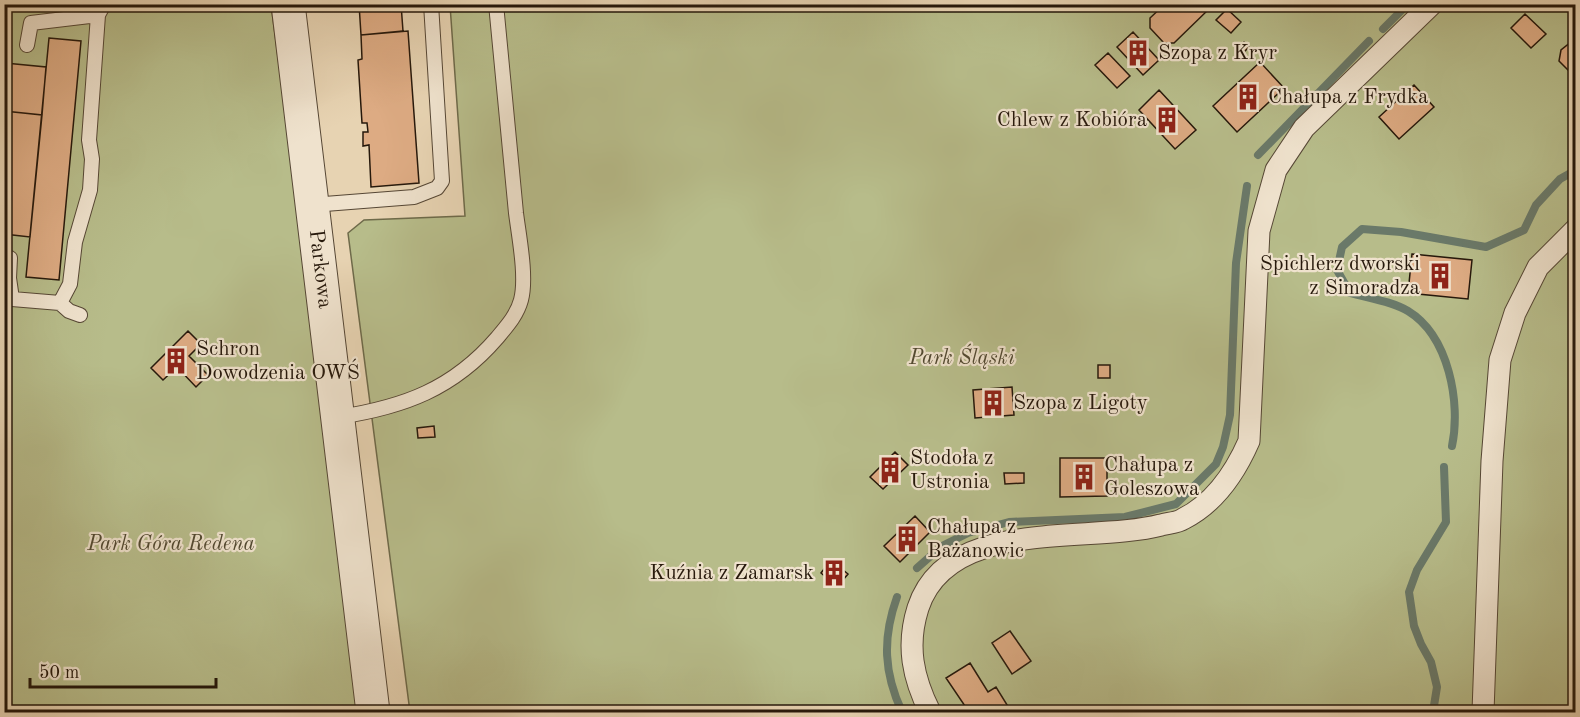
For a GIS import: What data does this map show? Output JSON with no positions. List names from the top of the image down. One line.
{"streets":{"street":["Parkowa"]},"parks":["Park Śląski","Park Góra Redena"],"places":{"building":["Szopa z Kryr","Chałupa z Frydka","Chlew z Kobióra","Spichlerz dworski z Simoradza","Schron Dowodzenia OWŚ","Szopa z Ligoty","Stodoła z Ustronia","Chałupa z Goleszowa","Chałupa z Bażanowic","Kuźnia z Zamarsk"]},"scale_bar":"50 m"}
